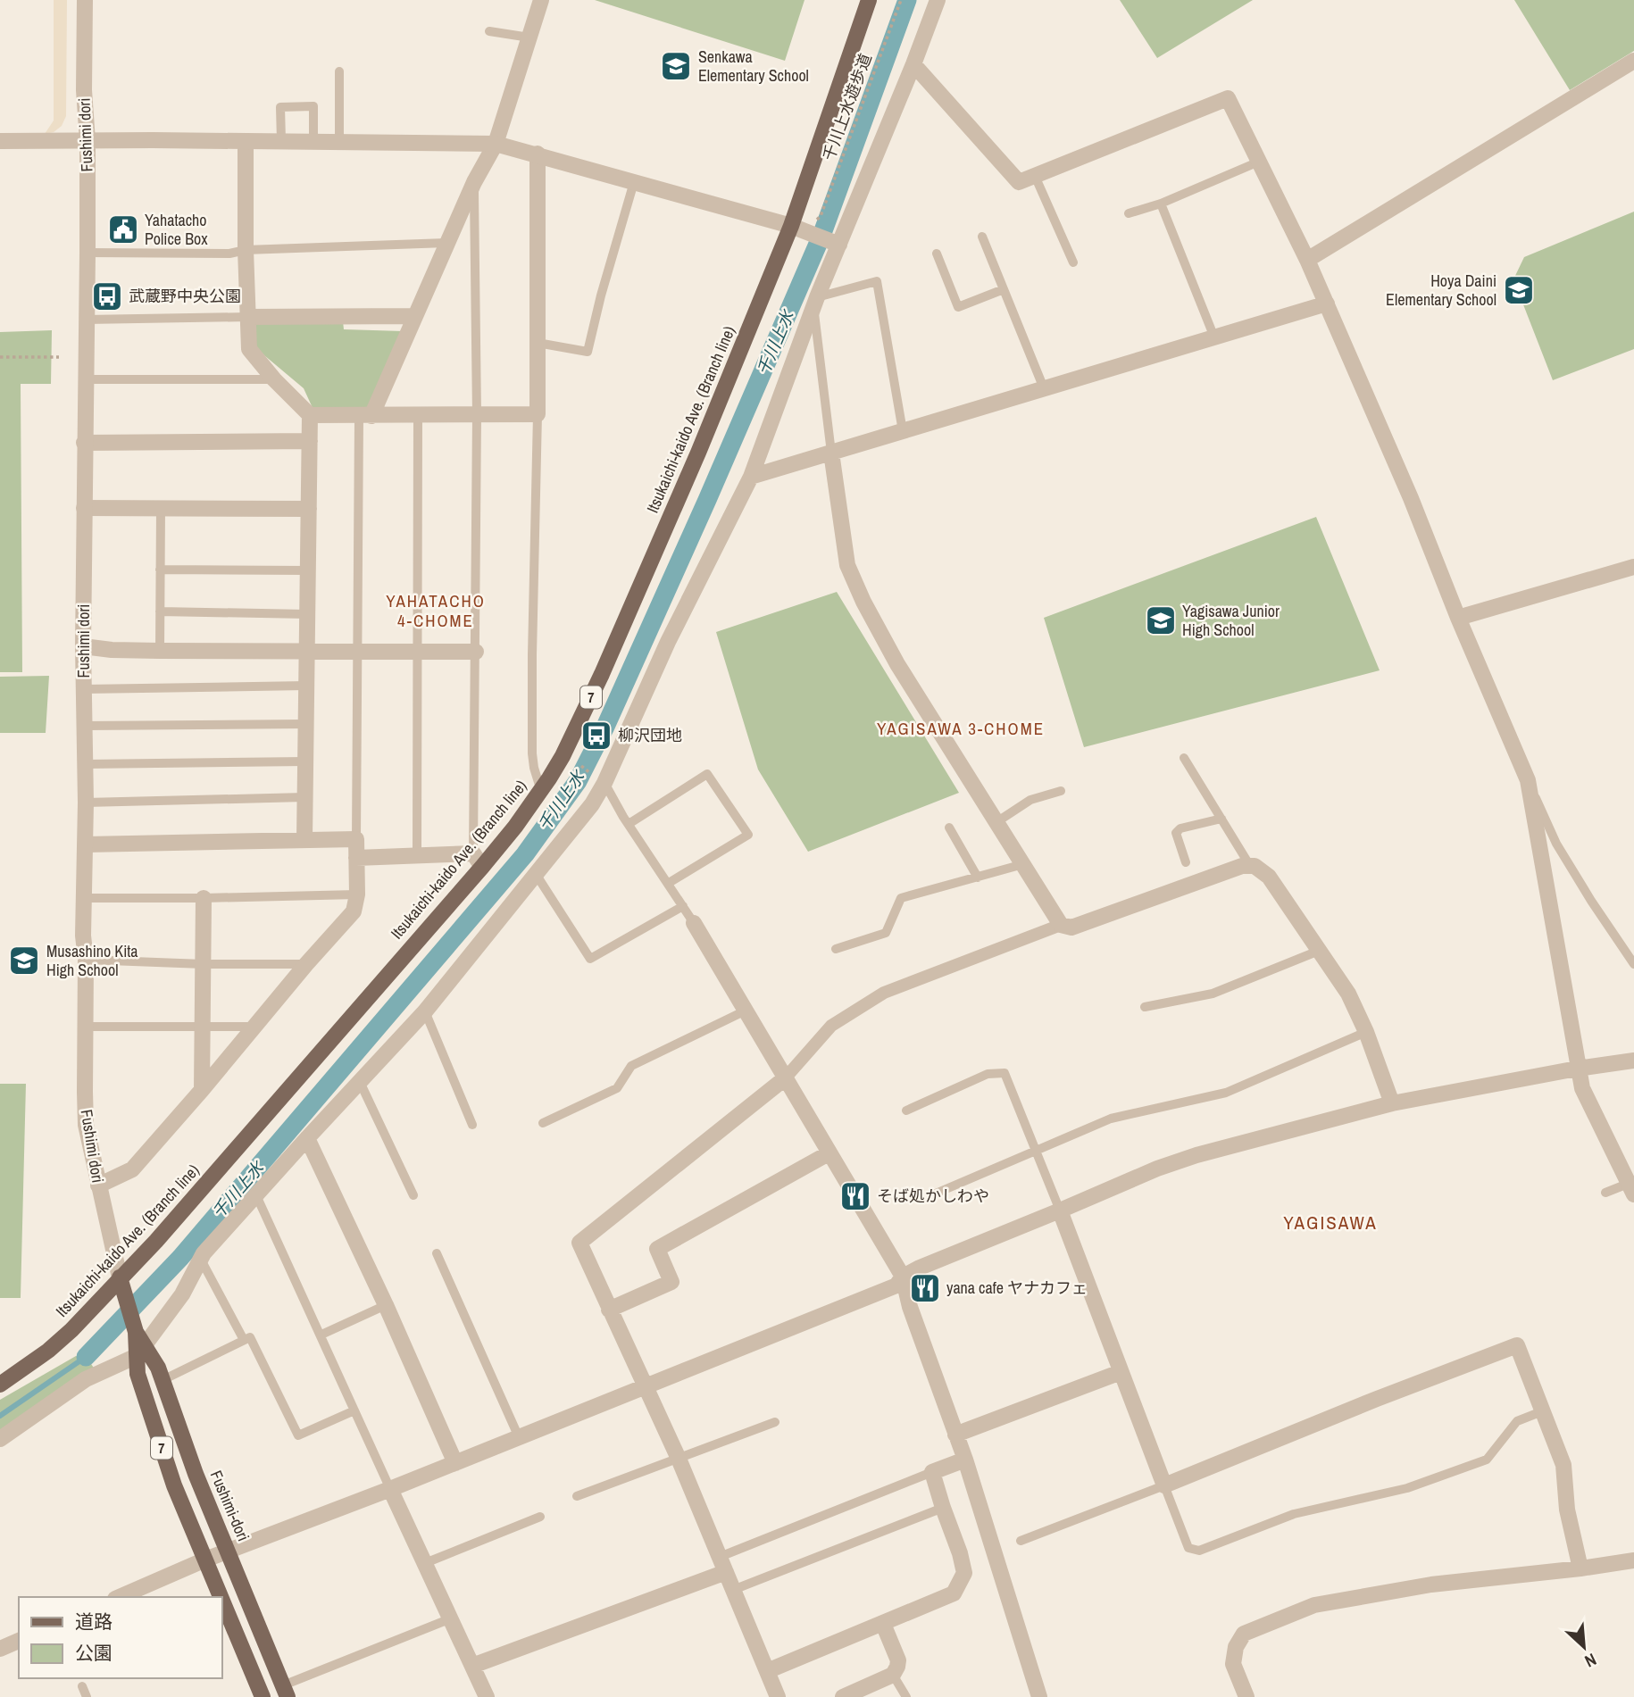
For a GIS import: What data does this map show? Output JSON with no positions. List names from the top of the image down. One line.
{"streets":{"main road":["Itsukaichi-kaido Ave. (Branch line)","7","Fushimi-dori"],"street":["Fushimi dori"],"path":["千川上水遊歩道"]},"crossings":[["Fushimi dori","Itsukaichi-kaido Ave. (Branch line)"],["Fushimi dori","Fushimi-dori"],["Itsukaichi-kaido Ave. (Branch line)","Fushimi-dori"]],"districts":["YAHATACHO 4-CHOME","YAGISAWA 3-CHOME","YAGISAWA"],"water":["千川上水"],"places":{"school or university":["Senkawa Elementary School","Hoya Daini Elementary School","Yagisawa Junior High School","Musashino Kita High School"],"public building":["Yahatacho Police Box"],"bus stop":["武蔵野中央公園","柳沢団地"],"restaurant":["そば処かしわや","yana cafe ヤナカフェ"]},"legend":["道路","公園"],"north":"bottom right"}
